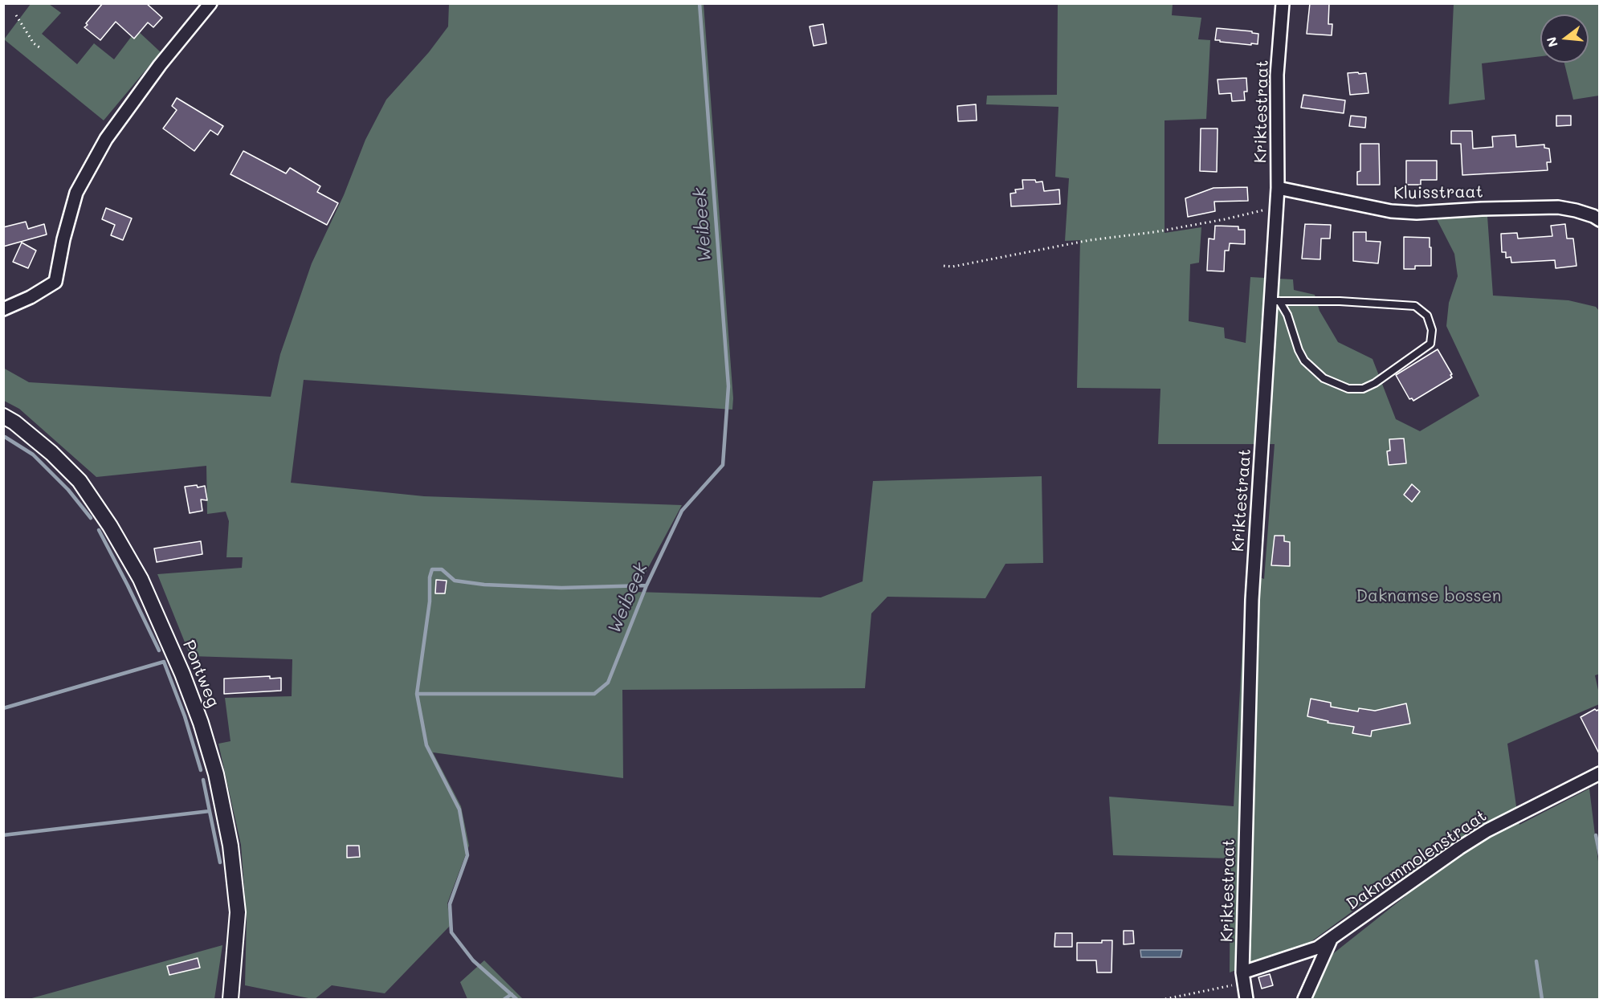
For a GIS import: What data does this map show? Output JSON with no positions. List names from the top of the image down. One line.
{"streets":{"street":["Kriktestraat","Kluisstraat","Pontweg","Daknammolenstraat"]},"crossings":[["Kriktestraat","Kluisstraat"],["Kriktestraat","Daknammolenstraat"]],"water":["Weibeek"],"parks":["Daknamse bossen"],"north":"left"}
